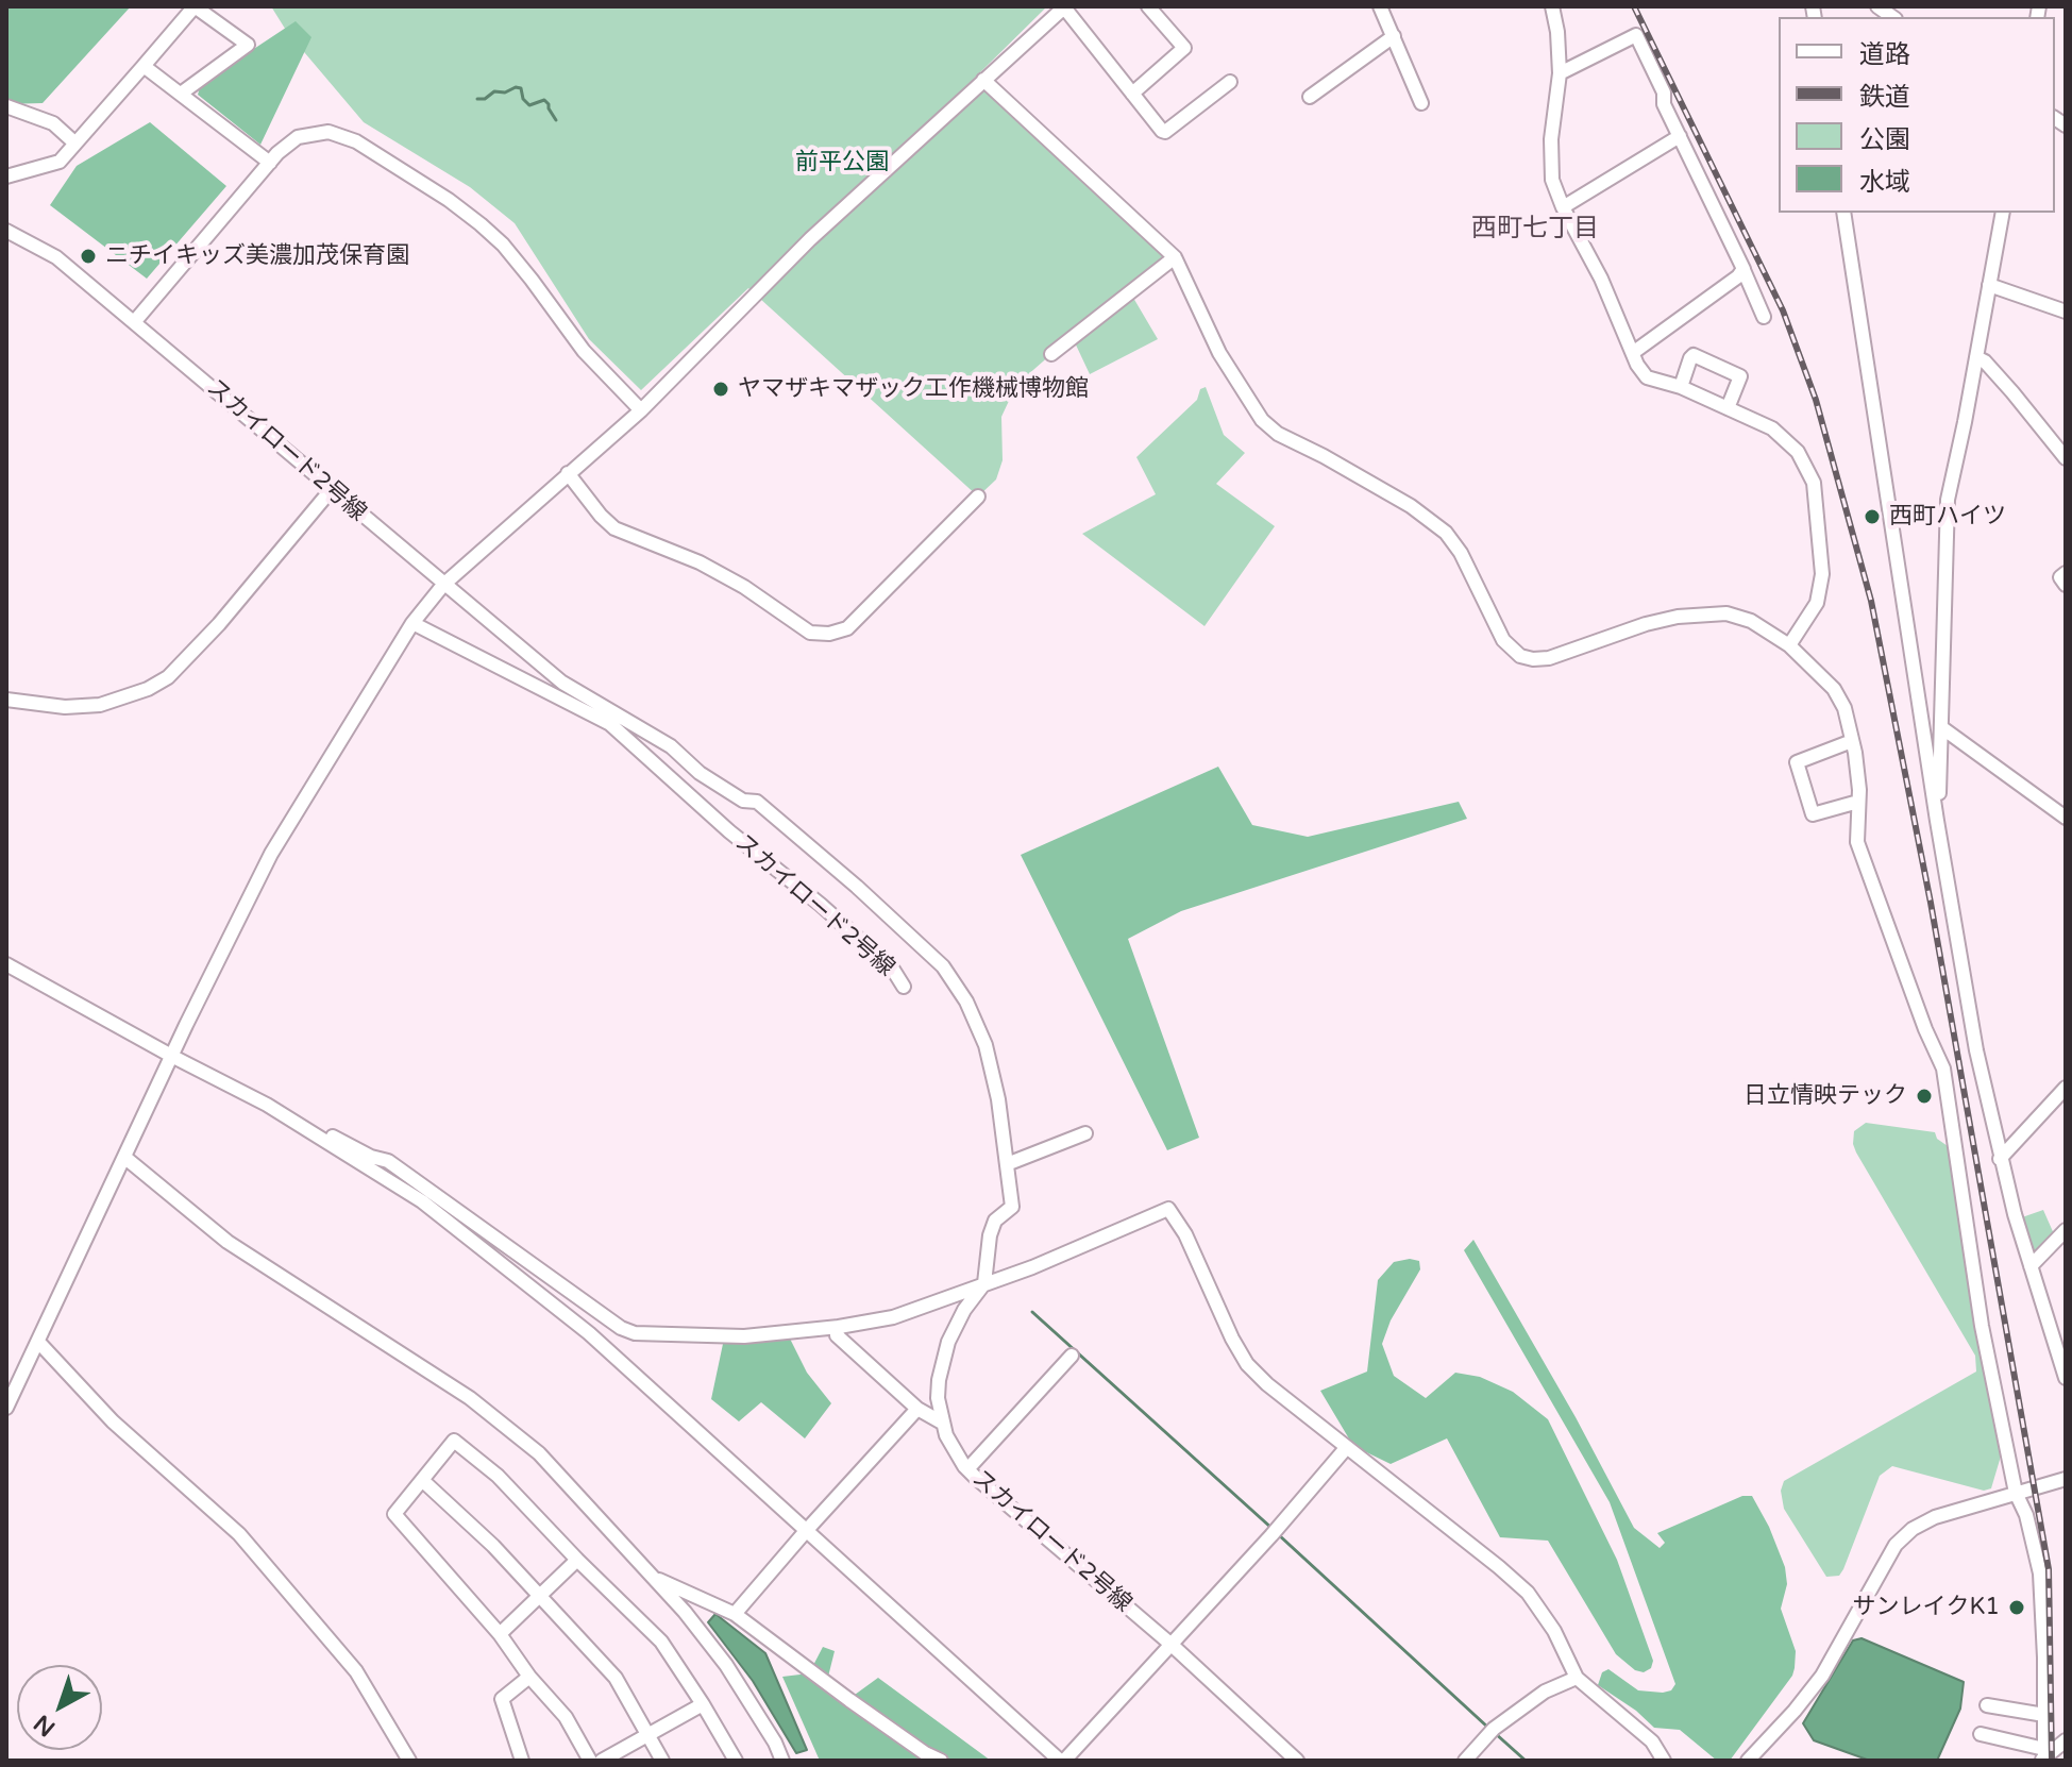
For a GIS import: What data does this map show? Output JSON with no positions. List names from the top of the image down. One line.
{"streets":{"street":["スカイロード2号線"]},"districts":["西町七丁目"],"parks":["前平公園"],"places":["ニチイキッズ美濃加茂保育園","ヤマザキマザック工作機械博物館","西町ハイツ","日立情映テック","サンレイクK1"],"legend":["道路","鉄道","公園","水域"],"north":"bottom left"}
